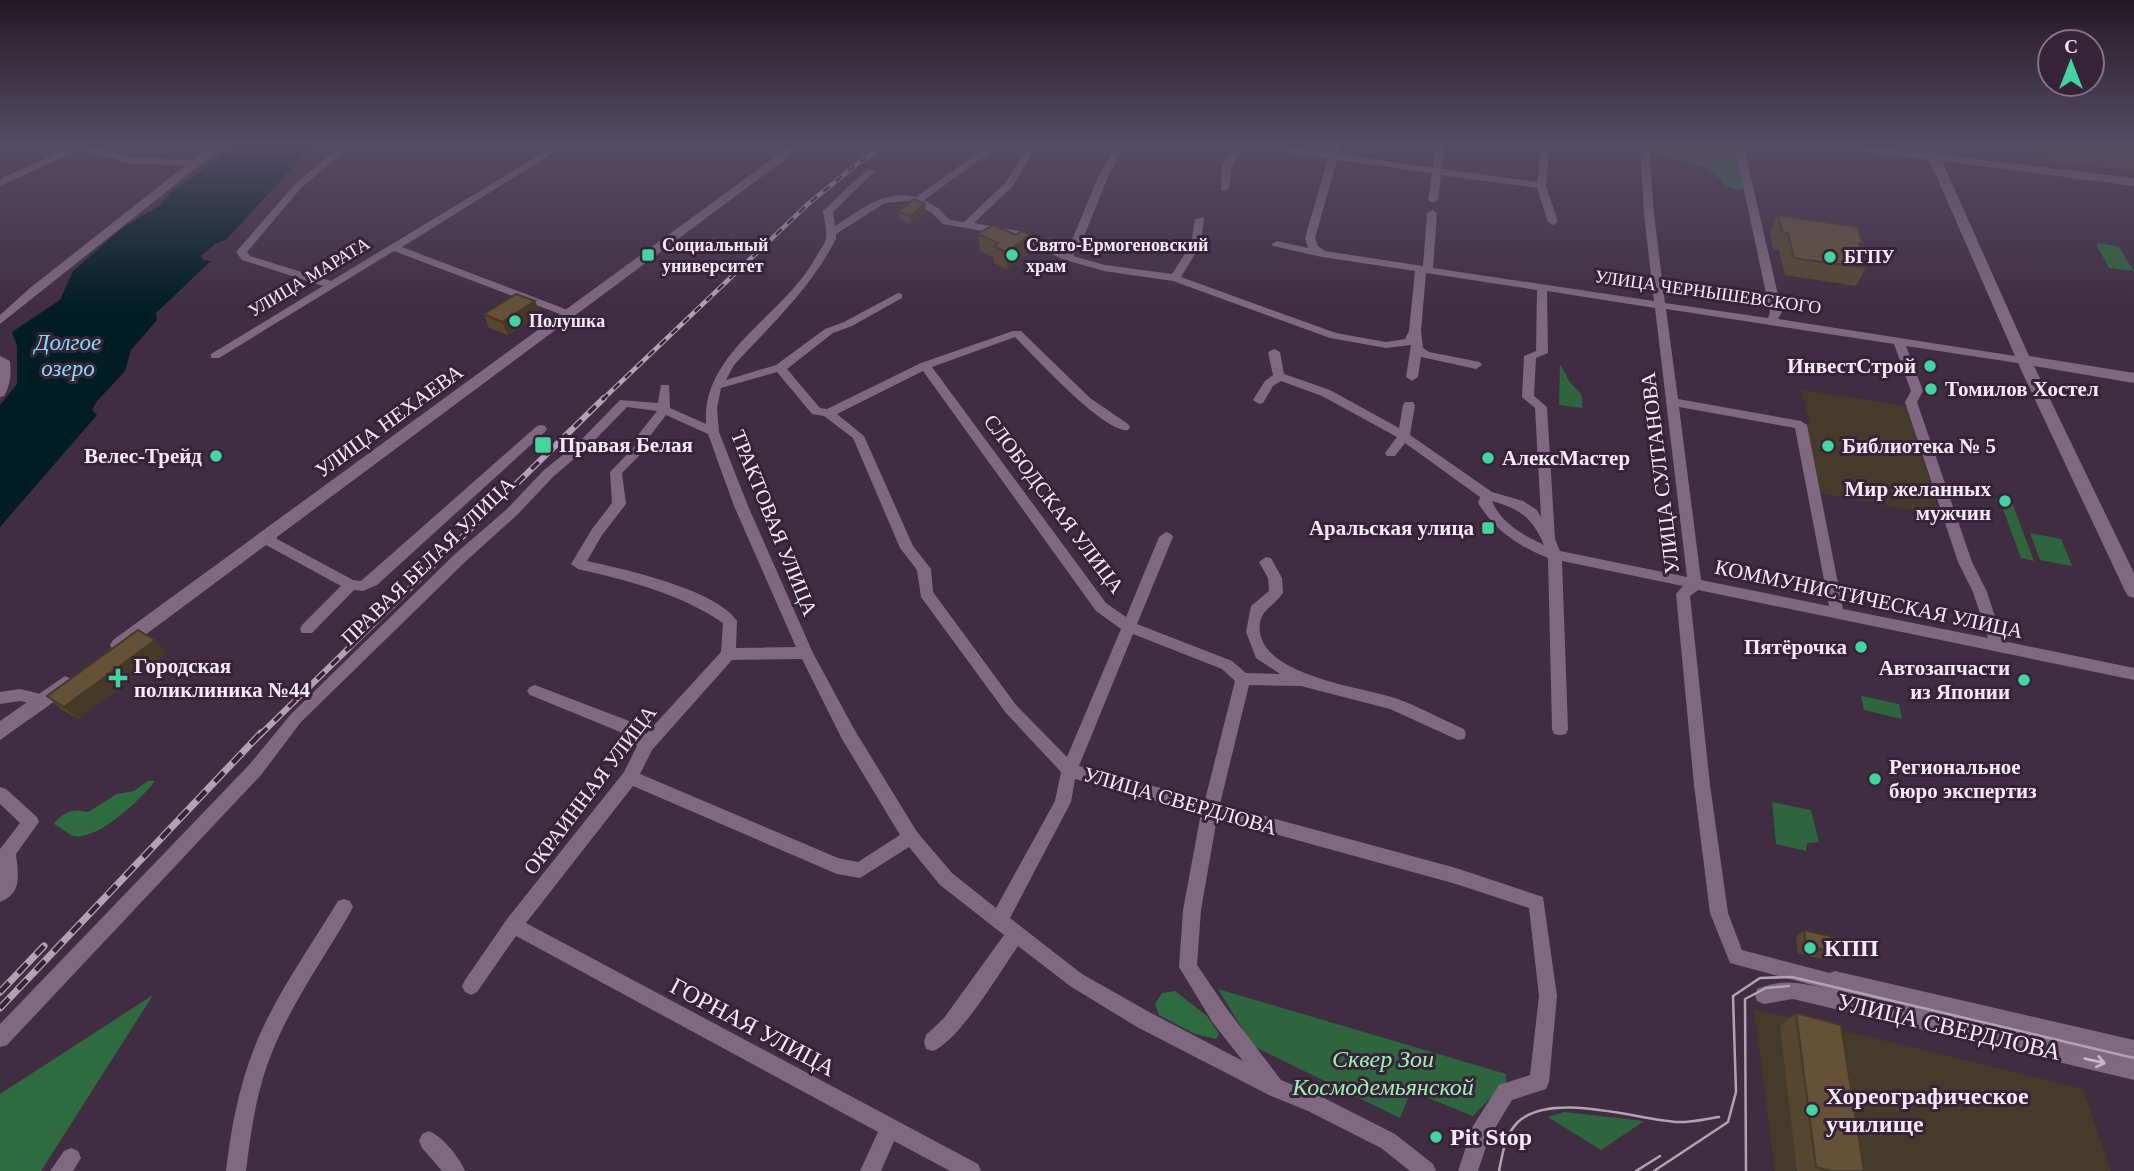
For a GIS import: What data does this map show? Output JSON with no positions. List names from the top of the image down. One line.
{"streets":{"street":["УЛИЦА МАРАТА","УЛИЦА ЧЕРНЫШЕВСКОГО","УЛИЦА НЕХАЕВА","УЛИЦА СУЛТАНОВА","СЛОБОДСКАЯ УЛИЦА","ТРАКТОВАЯ УЛИЦА","ПРАВАЯ БЕЛАЯ УЛИЦА","КОММУНИСТИЧЕСКАЯ УЛИЦА","ОКРАИННАЯ УЛИЦА","УЛИЦА СВЕРДЛОВА","ГОРНАЯ УЛИЦА"]},"crossings":[["УЛИЦА ЧЕРНЫШЕВСКОГО","УЛИЦА СУЛТАНОВА"],["УЛИЦА СУЛТАНОВА","КОММУНИСТИЧЕСКАЯ УЛИЦА"],["УЛИЦА СУЛТАНОВА","УЛИЦА СВЕРДЛОВА"],["ТРАКТОВАЯ УЛИЦА","ПРАВАЯ БЕЛАЯ УЛИЦА"],["ОКРАИННАЯ УЛИЦА","ГОРНАЯ УЛИЦА"]],"water":["Долгое озеро"],"parks":["Сквер Зои Космодемьянской"],"places":{"transit":["Социальный университет","Правая Белая","Аральская улица"],"other":["Свято-Ермогеновский храм","БГПУ","Полушка","ИнвестСтрой","Томилов Хостел","Библиотека № 5","Велес-Трейд","АлексМастер","Мир желанных мужчин","Пятёрочка","Автозапчасти из Японии","Региональное бюро экспертиз","КПП","Хореографическое училище","Pit Stop"],"health":["Городская поликлиника №44"]},"north":"top"}
